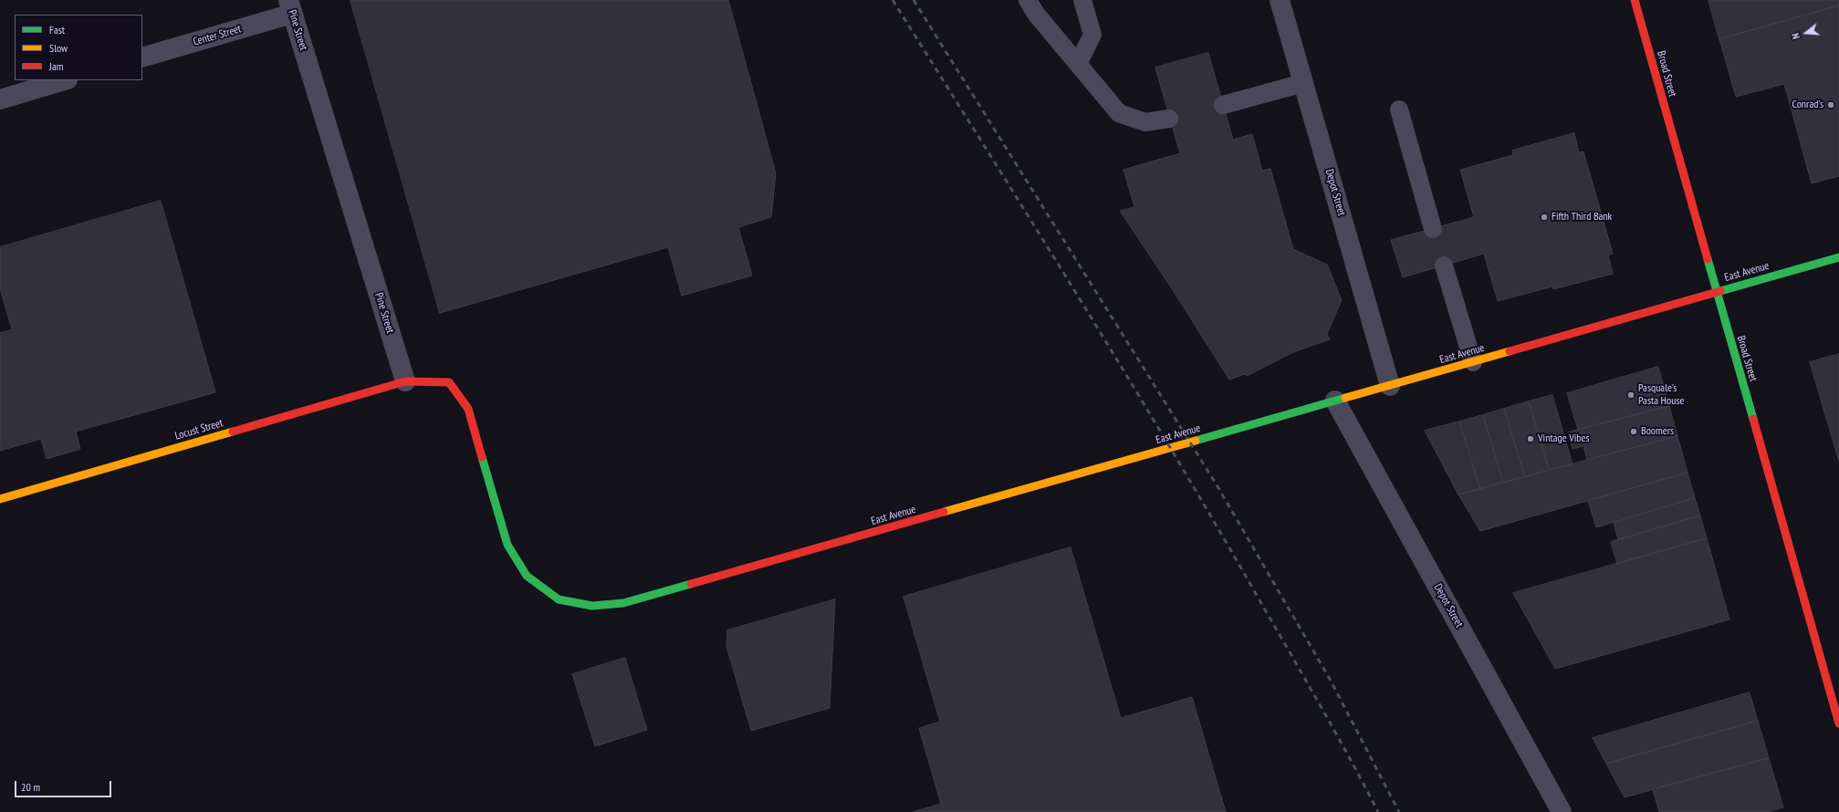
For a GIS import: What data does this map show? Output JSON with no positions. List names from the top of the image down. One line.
{"streets":{"street":["Pine Street","Center Street","Broad Street","Depot Street","East Avenue","Locust Street"]},"crossings":[["Pine Street","Center Street"],["Pine Street","East Avenue"],["Pine Street","Locust Street"],["Broad Street","East Avenue"],["Depot Street","East Avenue"],["East Avenue","Locust Street"]],"places":["Conrad's","Fifth Third Bank","Pasquale's Pasta House","Boomers","Vintage Vibes"],"legend":["Fast","Slow","Jam"],"scale_bar":"20 m","north":"left"}
